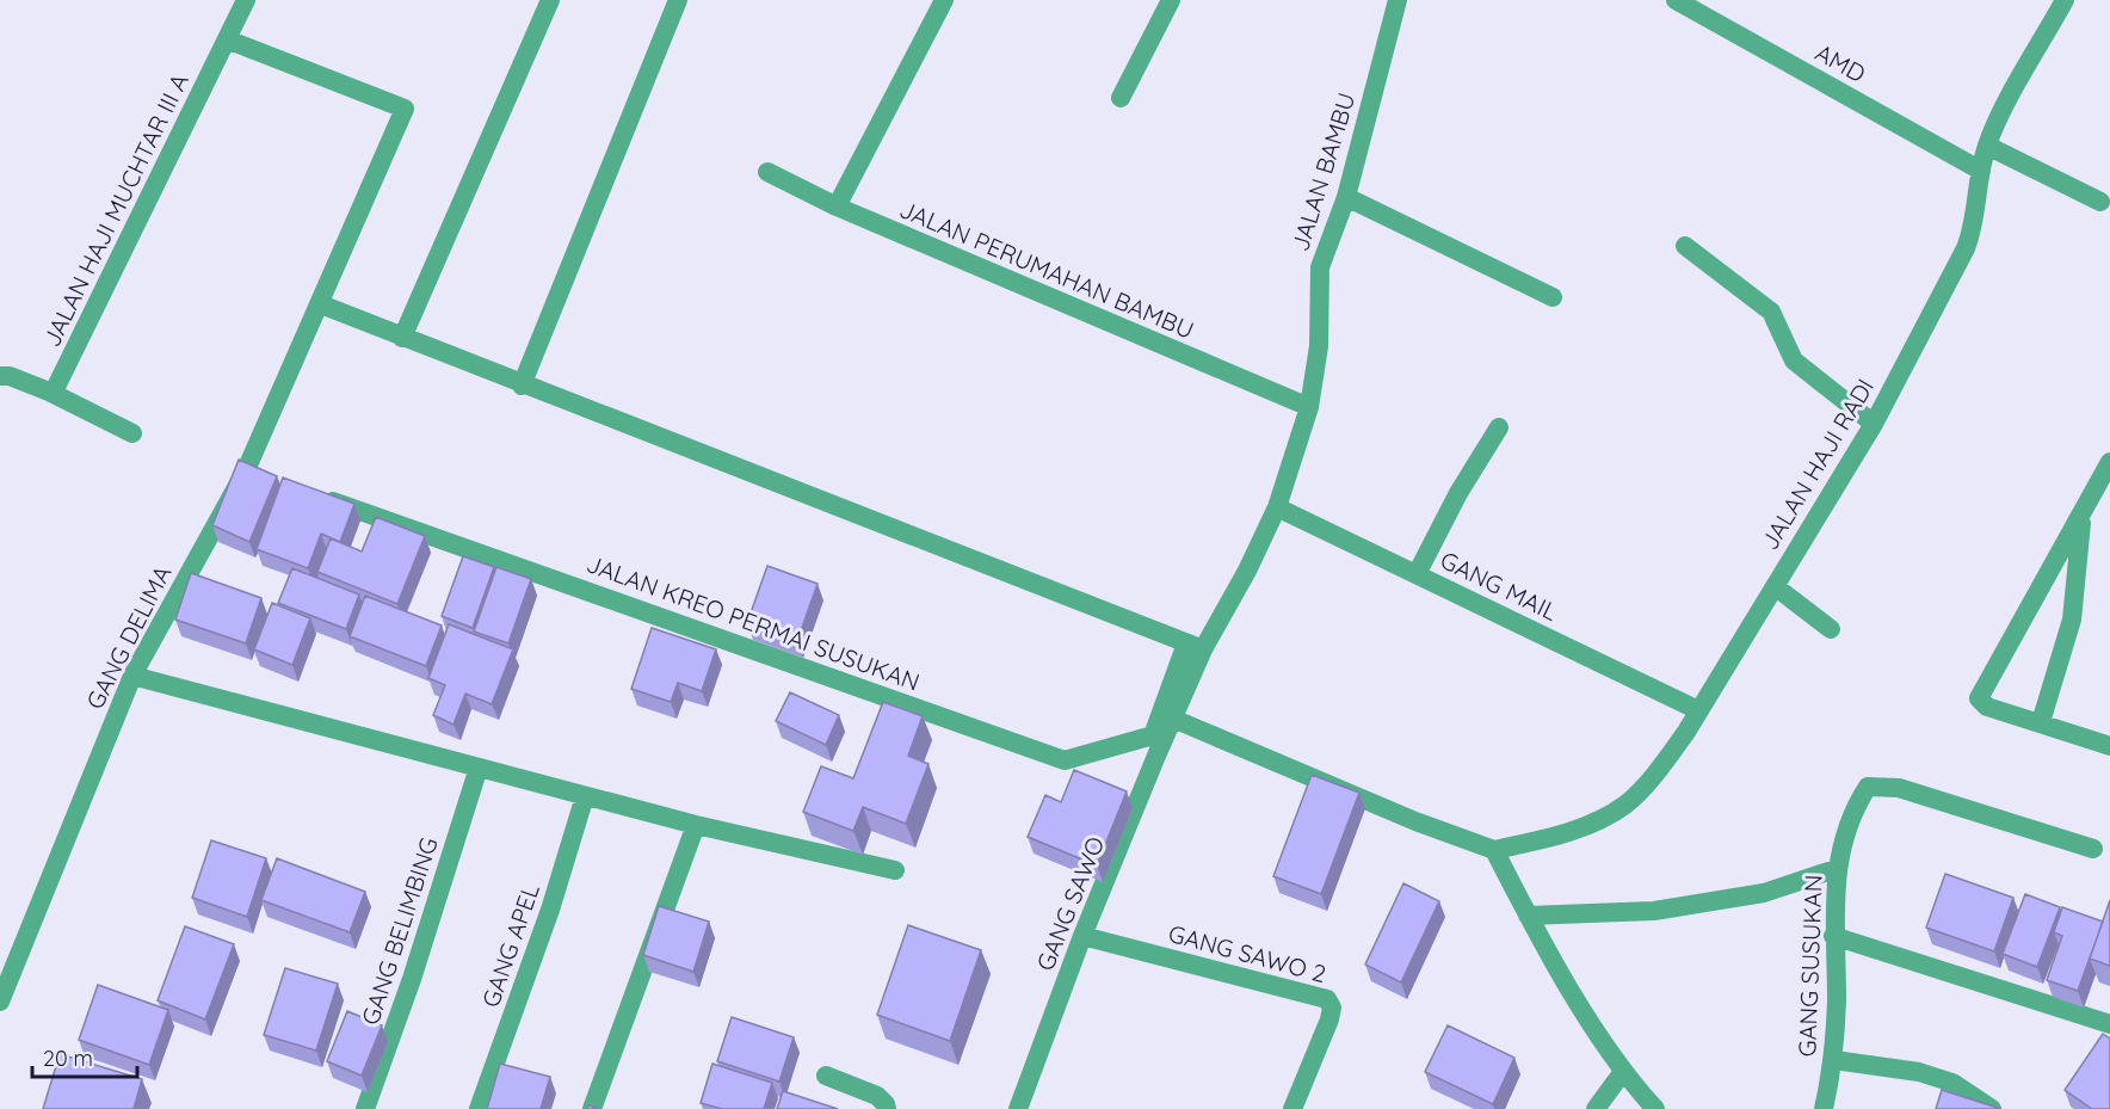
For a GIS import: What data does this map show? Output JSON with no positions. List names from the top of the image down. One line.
{"streets":{"street":["AMD","JALAN BAMBU","JALAN HAJI MUCHTAR III A","JALAN PERUMAHAN BAMBU","JALAN HAJI RADI","GANG MAIL","JALAN KREO PERMAI SUSUKAN","GANG DELIMA","GANG SAWO","GANG BELIMBING","GANG APEL","GANG SAWO 2","GANG SUSUKAN"]},"crossings":[["AMD","JALAN HAJI RADI"],["JALAN BAMBU","JALAN PERUMAHAN BAMBU"],["JALAN BAMBU","GANG MAIL"],["JALAN BAMBU","JALAN KREO PERMAI SUSUKAN"],["JALAN BAMBU","GANG SAWO"],["JALAN HAJI MUCHTAR III A","GANG DELIMA"],["JALAN HAJI RADI","GANG MAIL"],["GANG SAWO","GANG SAWO 2"]],"scale_bar":"20 m"}
